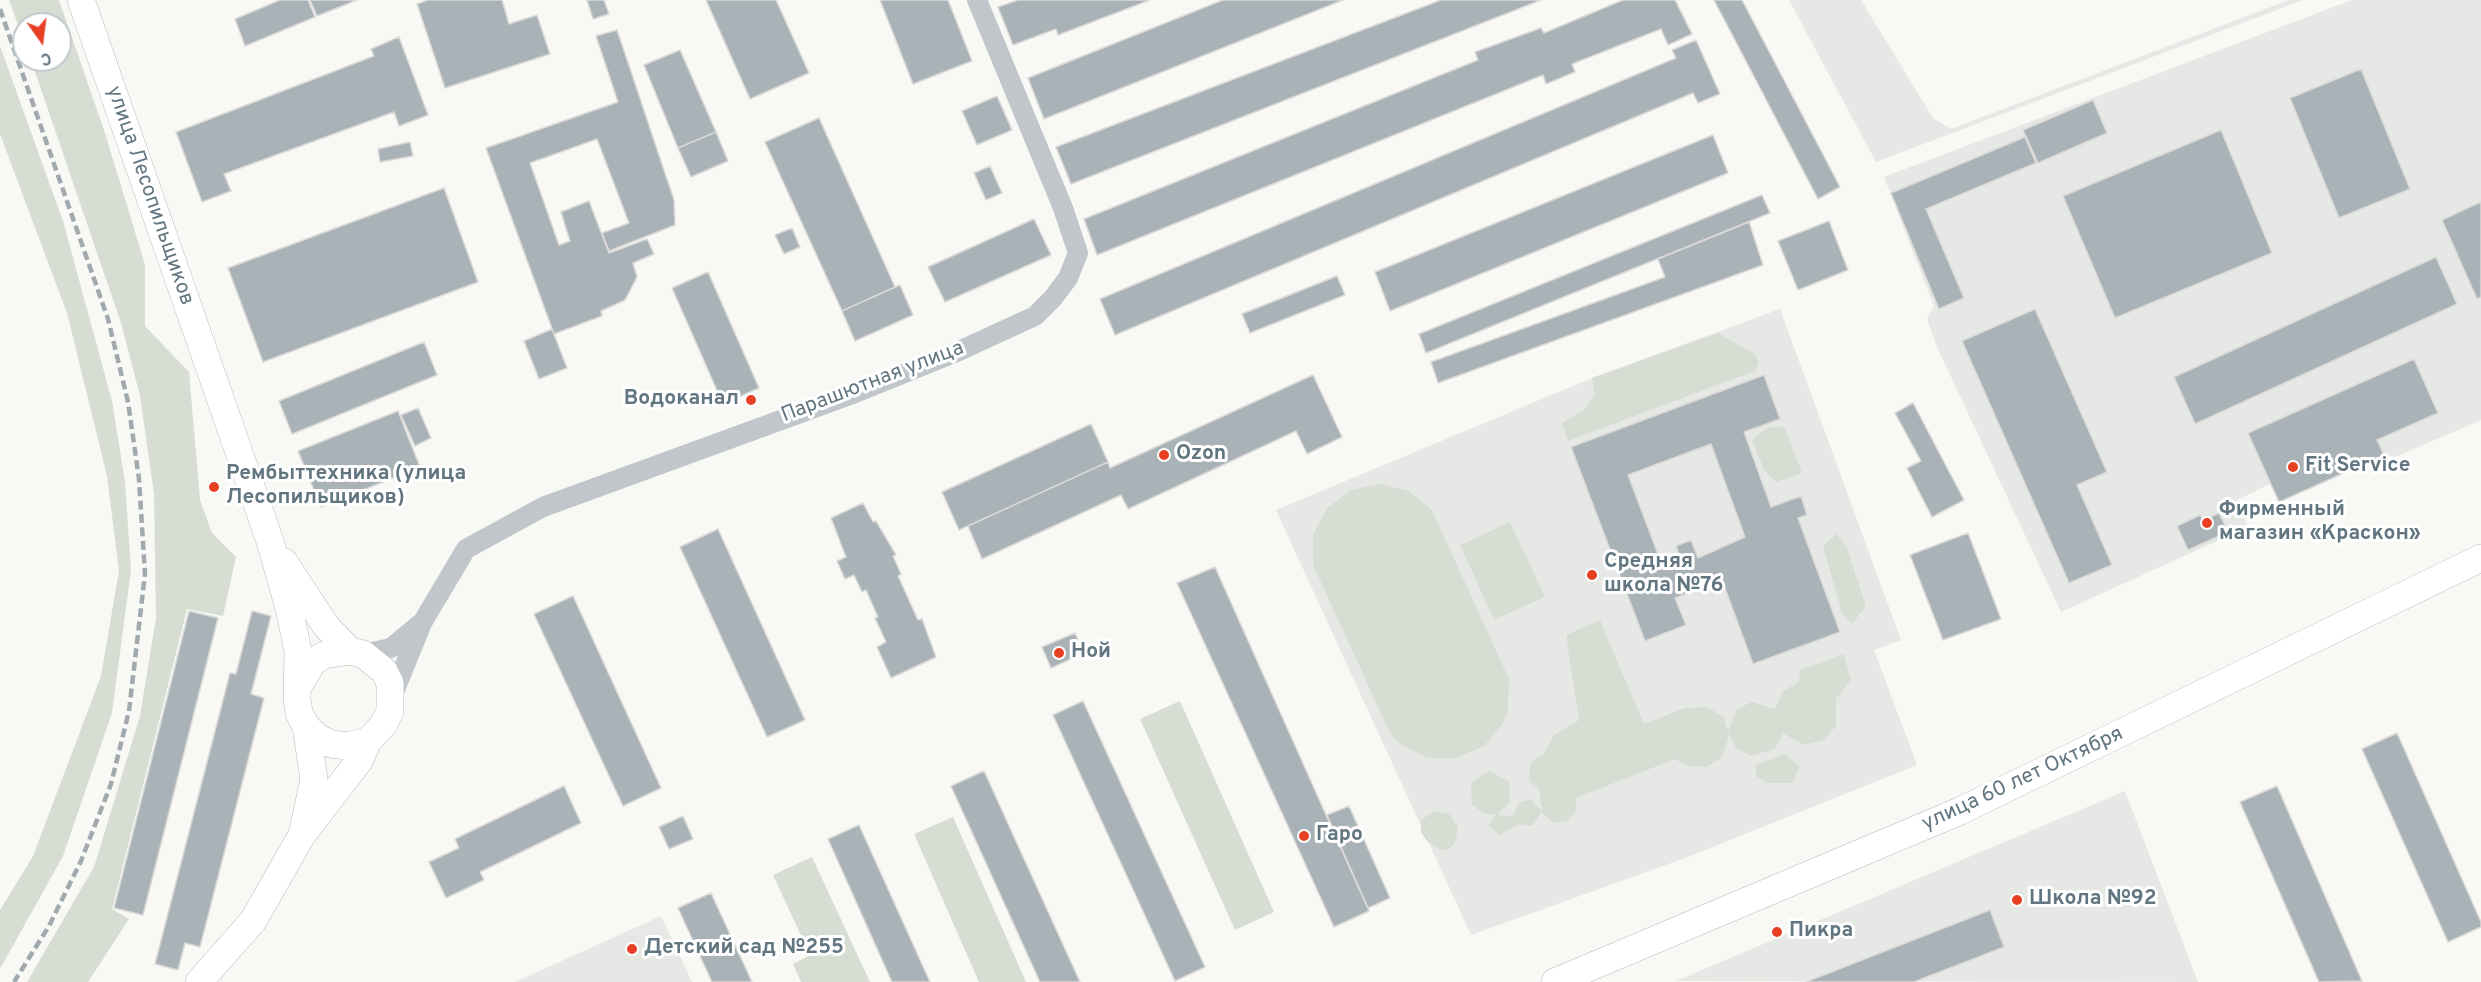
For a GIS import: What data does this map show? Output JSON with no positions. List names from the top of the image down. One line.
{"streets":{"main road":["улица Лесопильщиков","улица 60 лет Октября"],"street":["Парашютная улица"]},"places":["Водоканал","Ozon","Fit Service","Рембыттехника (улица Лесопильщиков)","Фирменный магазин «Краскон»","Средняя школа №76","Ной","Гаро","Школа №92","Пикра","Детский сад №255"],"north":"bottom"}
